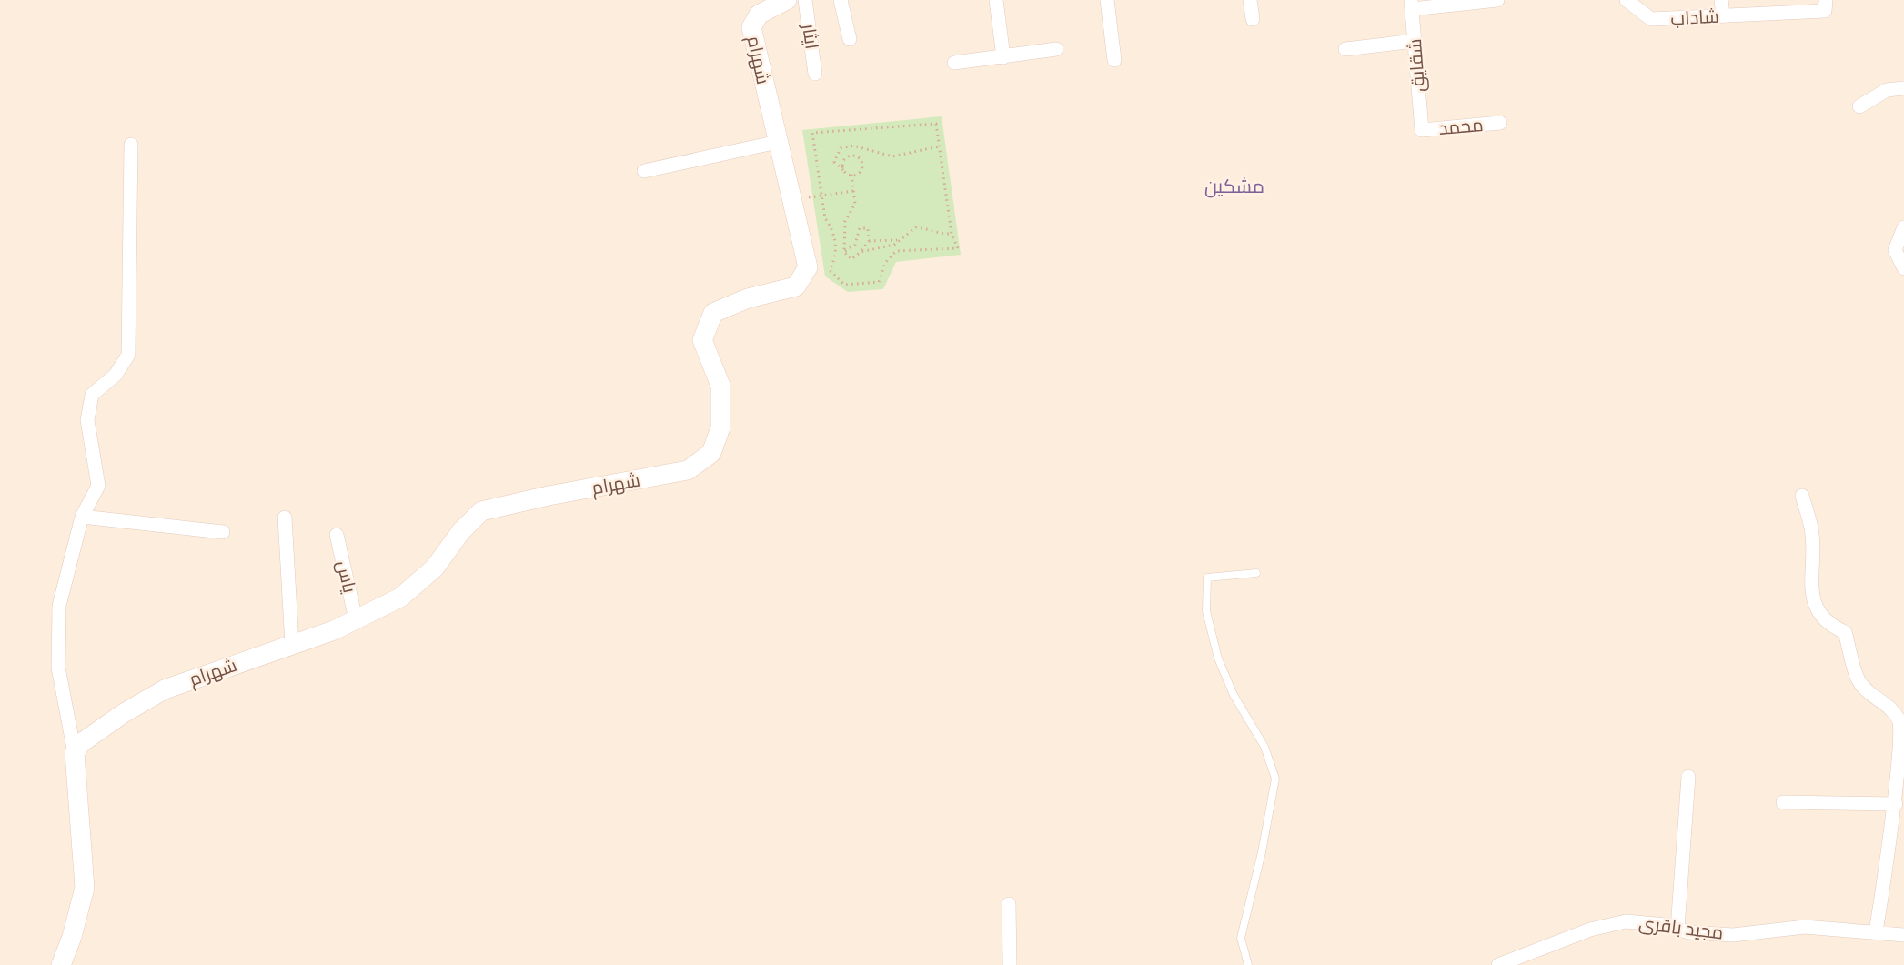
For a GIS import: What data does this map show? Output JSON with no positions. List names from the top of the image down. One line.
{"streets":{"street":["شاداب","ایثار","شهرام","شقایق","محمد","یاس","مجید باقری"]},"crossings":[["شهرام","یاس"],["شقایق","محمد"]],"districts":["مشکین"]}
